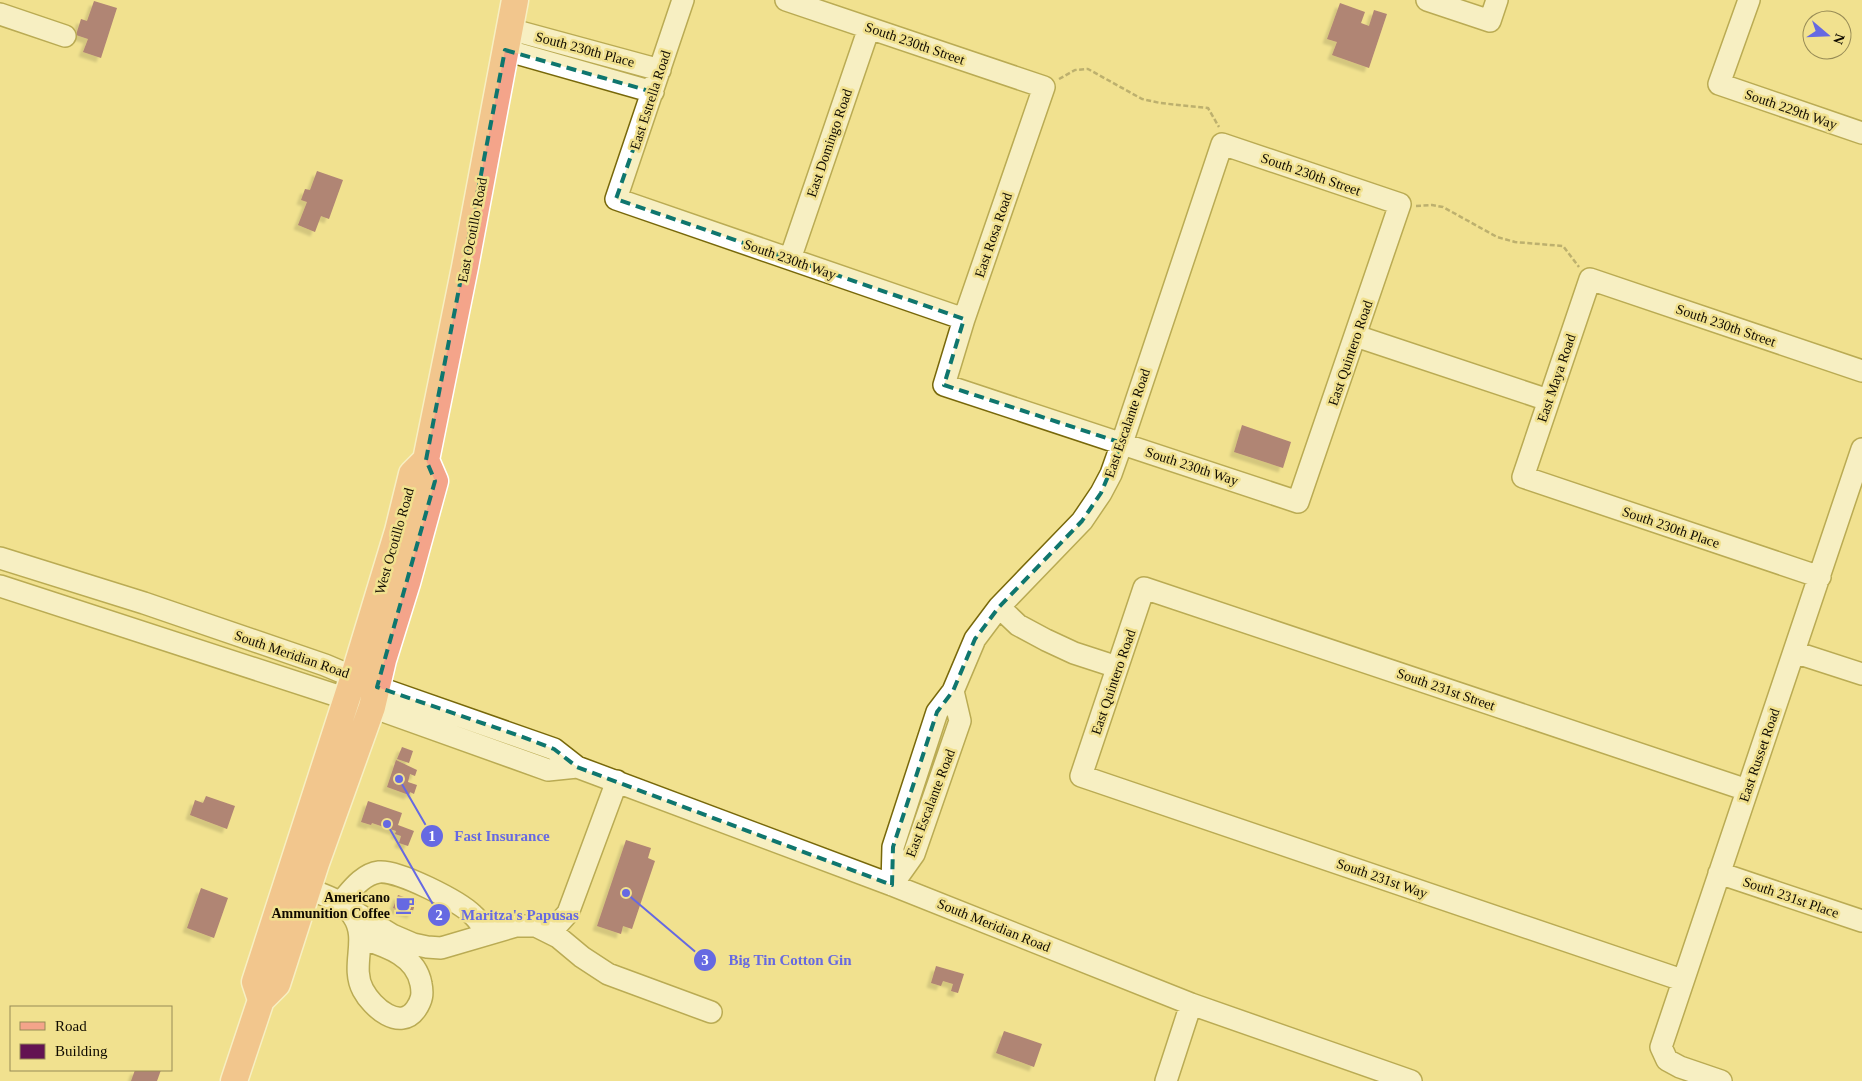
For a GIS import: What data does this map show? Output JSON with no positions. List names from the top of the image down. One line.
{"streets":{"main road":["East Ocotillo Road","West Ocotillo Road"],"street":["South 230th Street","South 230th Place","East Estrella Road","South 229th Way","East Domingo Road","East Rosa Road","South 230th Way","East Quintero Road","East Maya Road","East Escalante Road","South Meridian Road","South 231st Street","East Russet Road","South 231st Way","South 231st Place"]},"crossings":[["South 230th Street","East Domingo Road"],["South 230th Street","East Rosa Road"],["South 230th Street","East Quintero Road"],["South 230th Street","East Maya Road"],["South 230th Street","East Escalante Road"],["South 230th Place","East Estrella Road"],["South 230th Place","East Ocotillo Road"],["South 230th Place","East Maya Road"],["South 230th Place","East Russet Road"],["East Estrella Road","South 230th Way"],["East Domingo Road","South 230th Way"],["East Ocotillo Road","West Ocotillo Road"],["East Rosa Road","South 230th Way"],["South 230th Way","East Quintero Road"],["South 230th Way","East Escalante Road"],["East Quintero Road","South 231st Street"],["East Quintero Road","South 231st Way"],["East Escalante Road","South Meridian Road"],["West Ocotillo Road","South Meridian Road"],["South 231st Street","East Russet Road"],["East Russet Road","South 231st Way"],["East Russet Road","South 231st Place"]],"places":{"other":["Fast Insurance","Maritza's Papusas","Big Tin Cotton Gin"],"cafe":["Americano Ammunition Coffee"]},"legend":["Road","Building"],"north":"right"}
